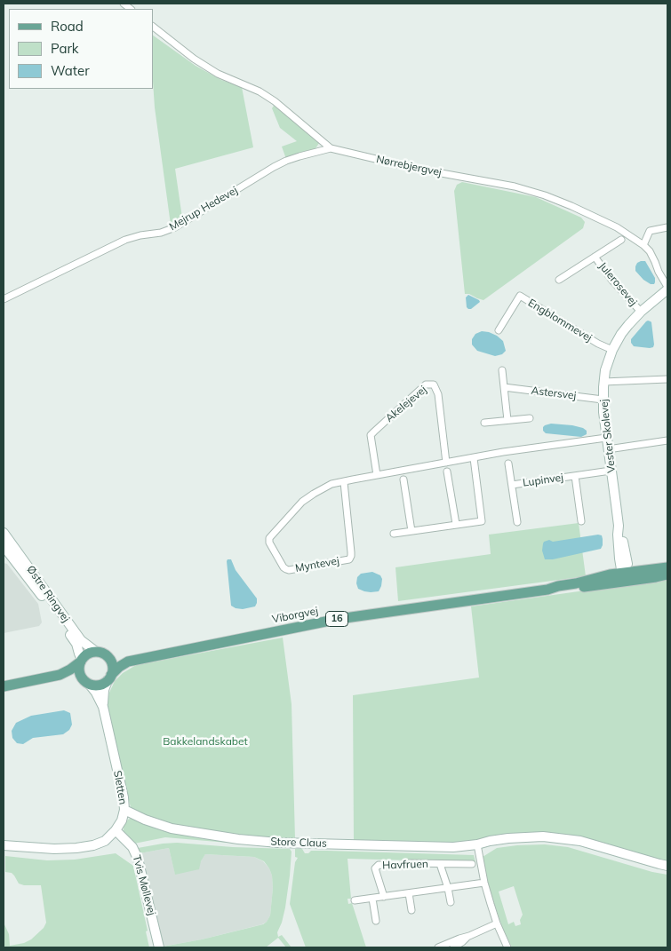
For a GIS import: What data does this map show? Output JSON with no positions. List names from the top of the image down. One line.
{"streets":{"main road":["Viborgvej","16"],"street":["Nørrebjergvej","Mejrup Hedevej","Julerosevej","Engblommevej","Astersvej","Akelejevej","Vester Skolevej","Lupinvej","Myntevej","Østre Ringvej","Sletten","Store Claus","Havfruen","Tvis Møllevej"]},"crossings":[["Nørrebjergvej","Mejrup Hedevej"],["Nørrebjergvej","Vester Skolevej"],["Julerosevej","Vester Skolevej"],["Engblommevej","Vester Skolevej"],["Astersvej","Vester Skolevej"],["Akelejevej","Myntevej"],["Vester Skolevej","Lupinvej"],["Vester Skolevej","Myntevej"],["Vester Skolevej","Viborgvej"],["Østre Ringvej","Viborgvej"],["Østre Ringvej","16"],["Østre Ringvej","Sletten"],["Viborgvej","16"],["Viborgvej","Sletten"],["16","Sletten"],["Sletten","Store Claus"],["Sletten","Tvis Møllevej"]],"parks":["Bakkelandskabet"],"legend":["Road","Park","Water"]}
